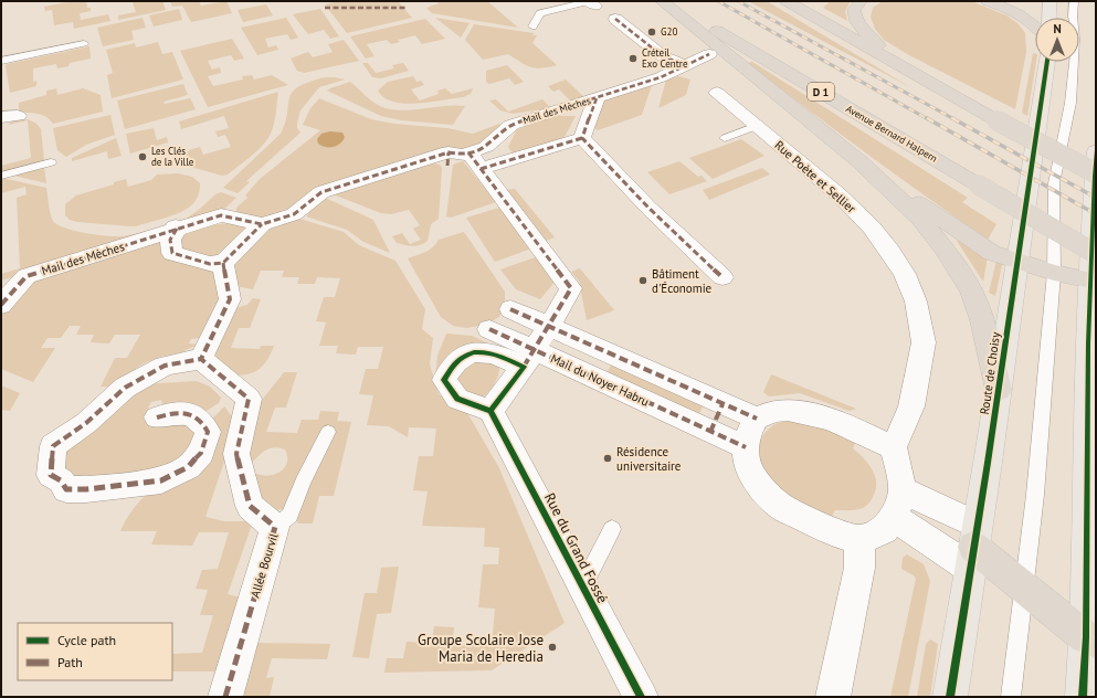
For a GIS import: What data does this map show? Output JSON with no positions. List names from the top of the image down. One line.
{"streets":{"highway":["D 1","Avenue Bernard Halpern"],"main road":["Route de Choisy"],"street":["Mail des Mèches","Rue Poète et Sellier","Mail du Noyer Habru","Rue du Grand Fossé","Allée Bourvil"]},"crossings":[["Rue Poète et Sellier","Mail du Noyer Habru"]],"places":["G20","Créteil Exo Centre","Les Clés de la Ville","Bâtiment d'Économie","Résidence universitaire","Groupe Scolaire Jose Maria de Heredia"],"legend":["Cycle path","Path"],"north":"top"}
